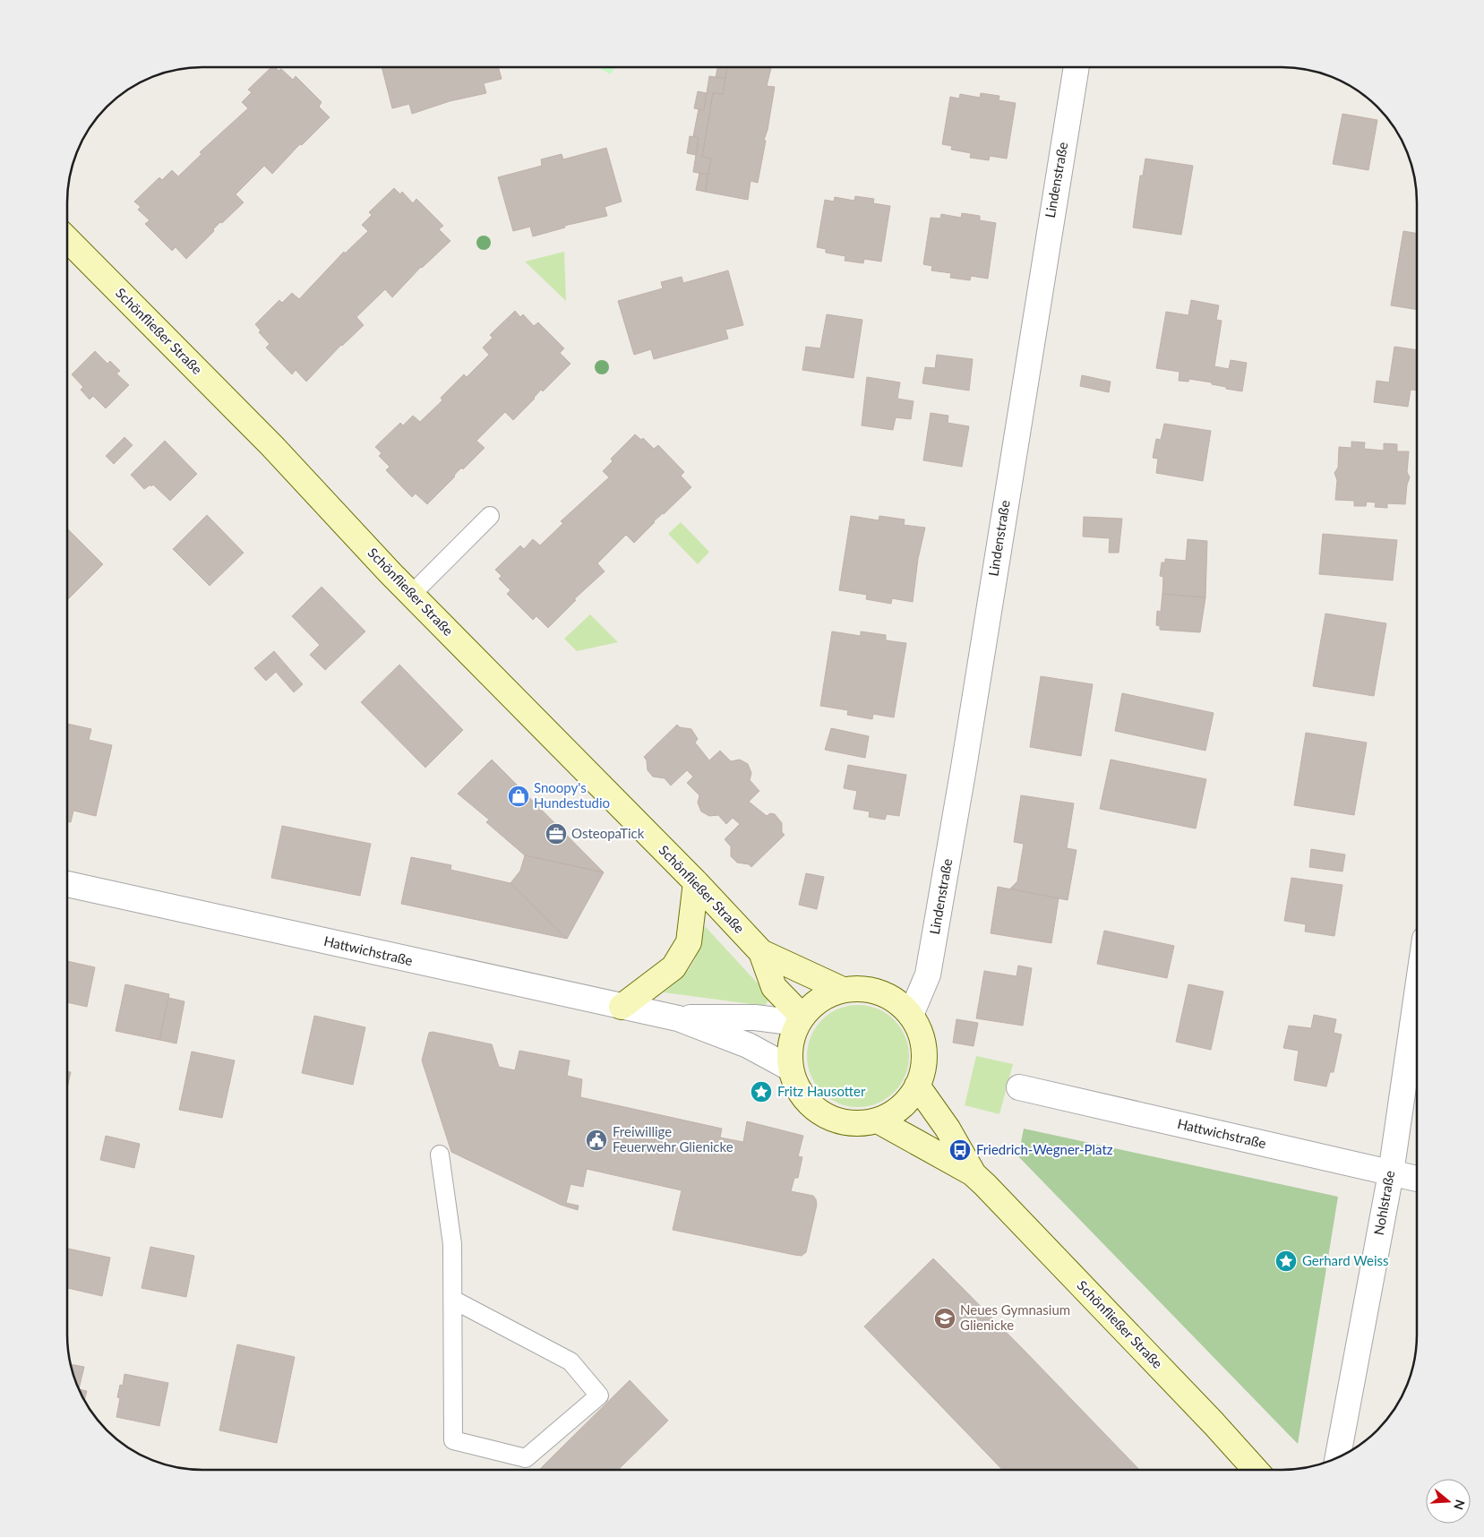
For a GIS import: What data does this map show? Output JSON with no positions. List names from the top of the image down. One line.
{"streets":{"main road":["Schönfließer Straße"],"street":["Lindenstraße","Hattwichstraße","Nohlstraße"]},"crossings":[["Lindenstraße","Schönfließer Straße"],["Lindenstraße","Hattwichstraße"],["Schönfließer Straße","Hattwichstraße"],["Hattwichstraße","Nohlstraße"]],"places":{"shop":["Snoopy's Hundestudio"],"office":["OsteopaTick"],"place":["Fritz Hausotter","Gerhard Weiss"],"public building":["Freiwillige Feuerwehr Glienicke"],"bus stop":["Friedrich-Wegner-Platz"],"school or university":["Neues Gymnasium Glienicke"]},"north":"right"}
